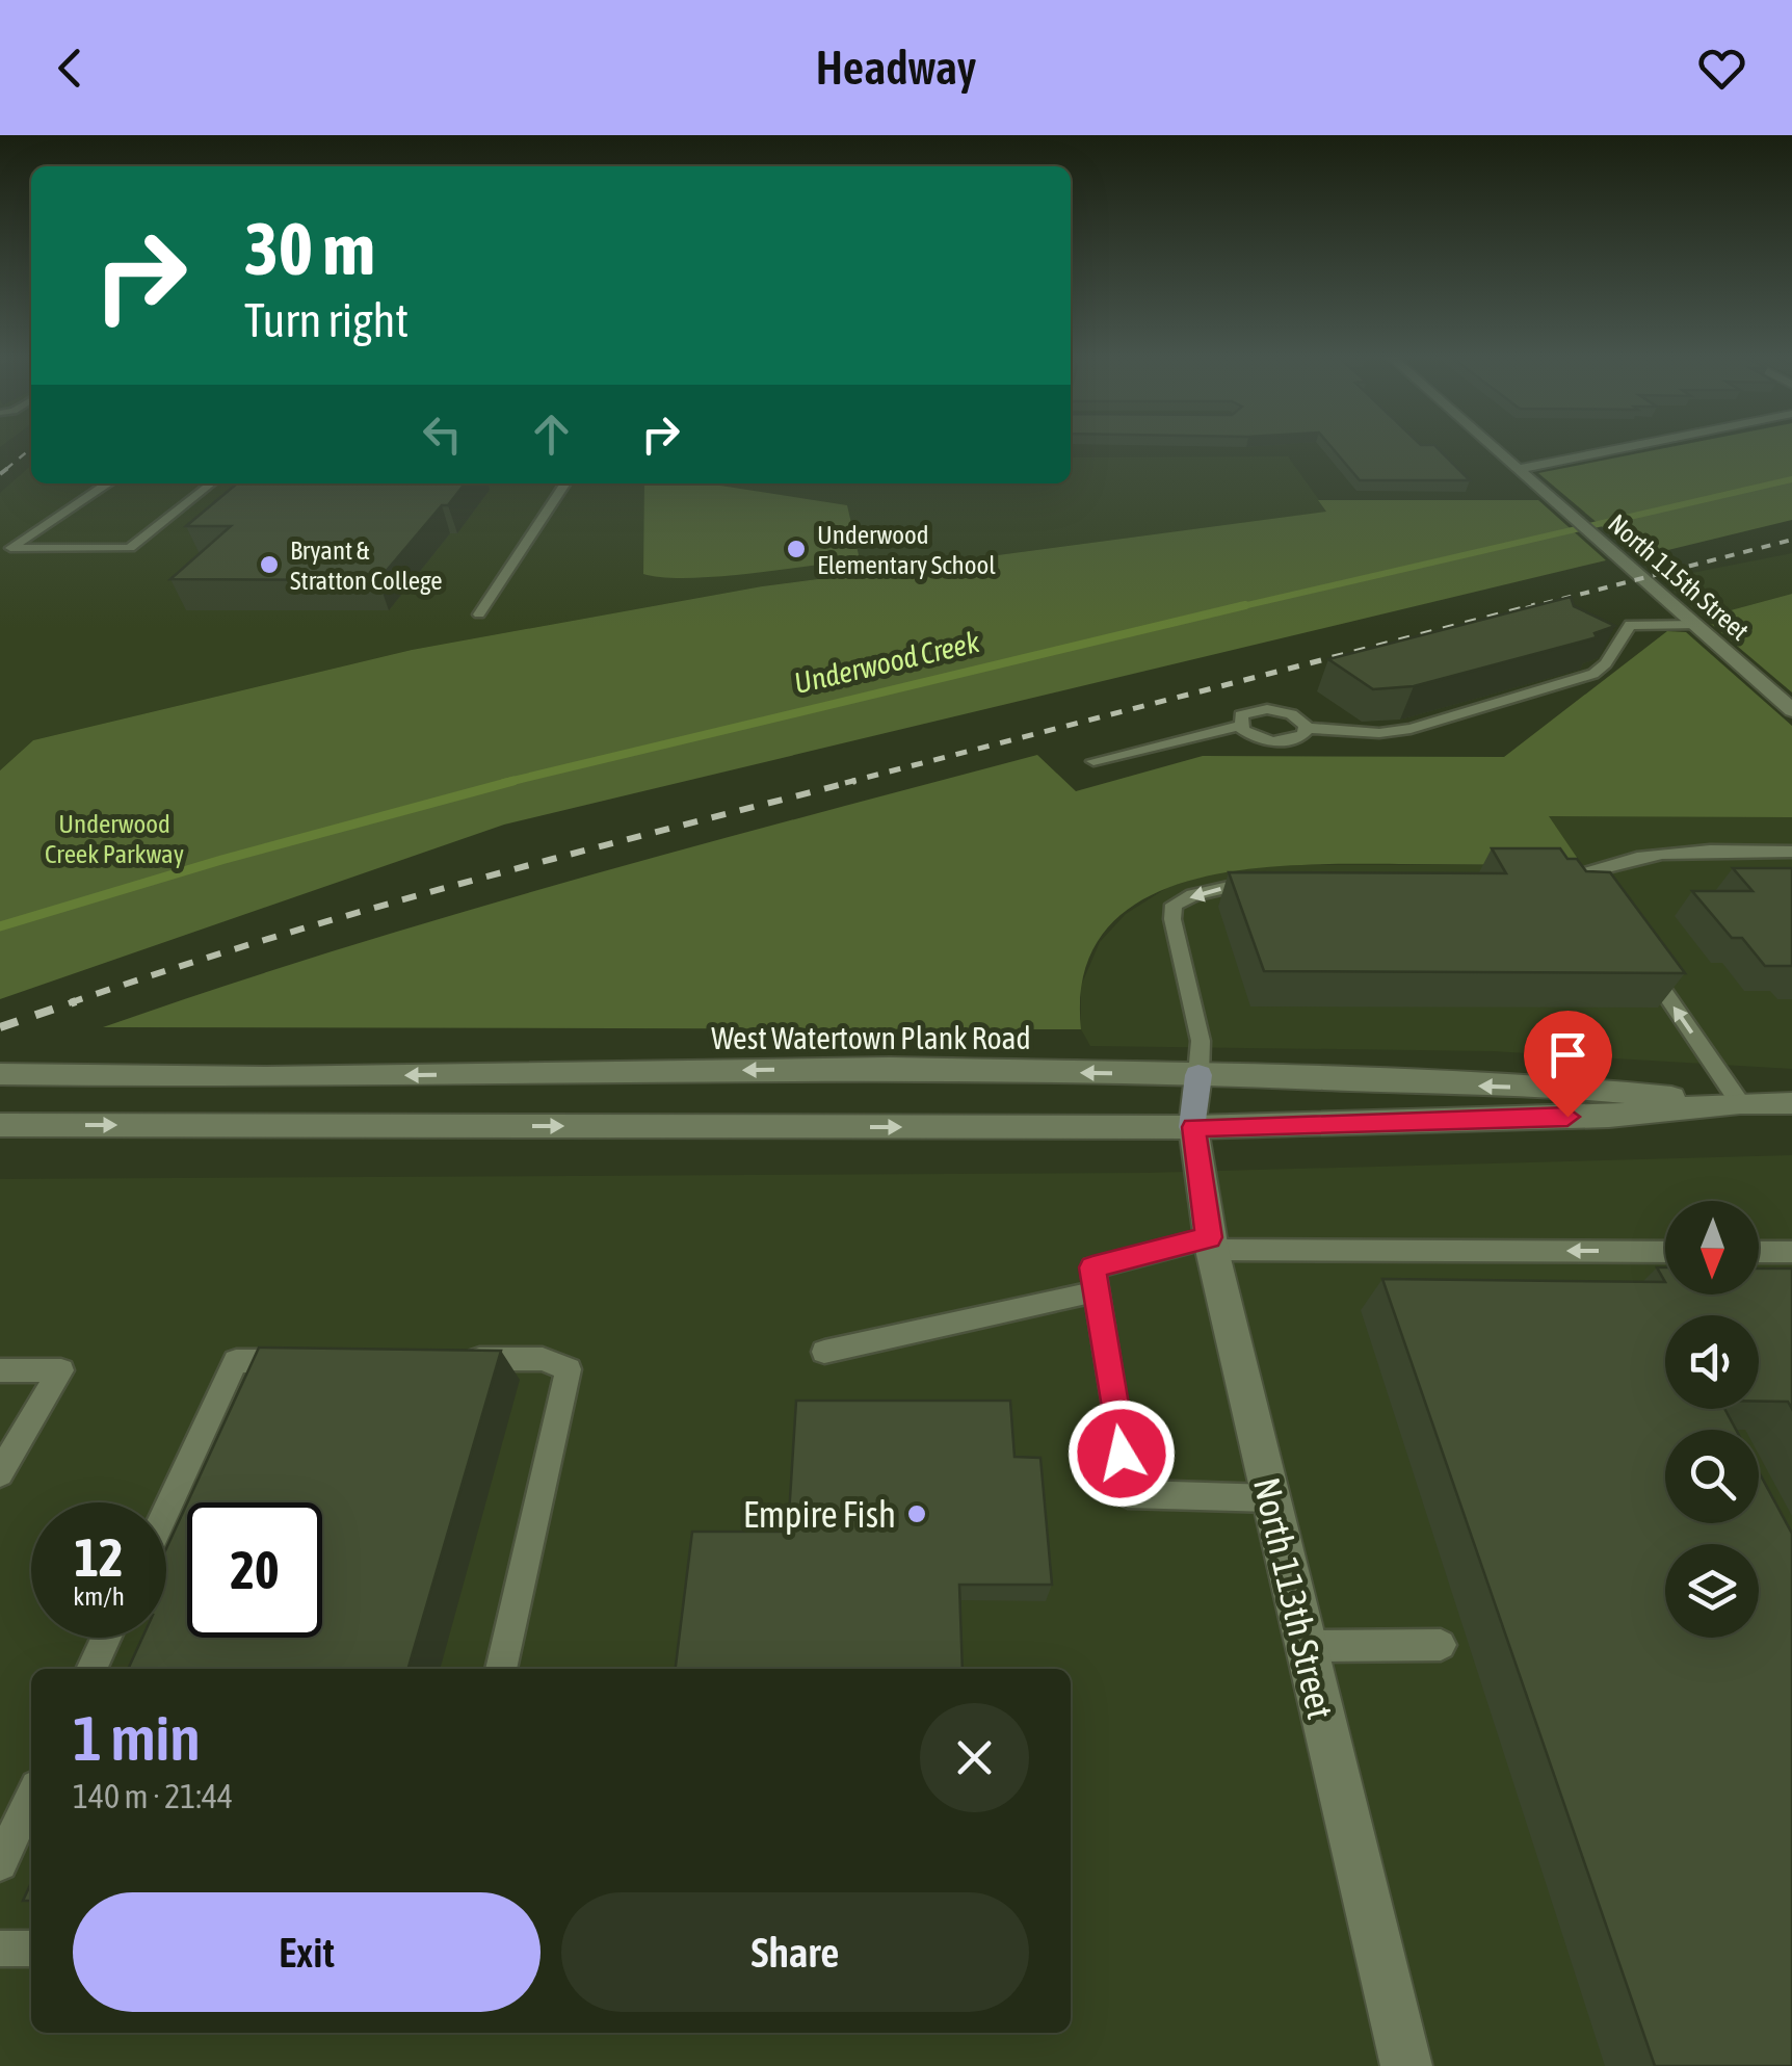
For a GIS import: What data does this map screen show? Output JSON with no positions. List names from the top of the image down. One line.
{"streets":{"street":["North 115th Street","West Watertown Plank Road","North 113th Street"]},"crossings":[["West Watertown Plank Road","North 113th Street"]],"water":["Underwood Creek"],"parks":["Underwood Creek Parkway"],"places":["Underwood Elementary School","Bryant & Stratton College","Empire Fish"],"north":"bottom","page":{"header":"Headway","turn":["30 m","Turn right"],"speed":"12 km/h","limit":"20","heading":["1 min","140 m · 21:44"],"buttons":["Exit","Share"]}}
